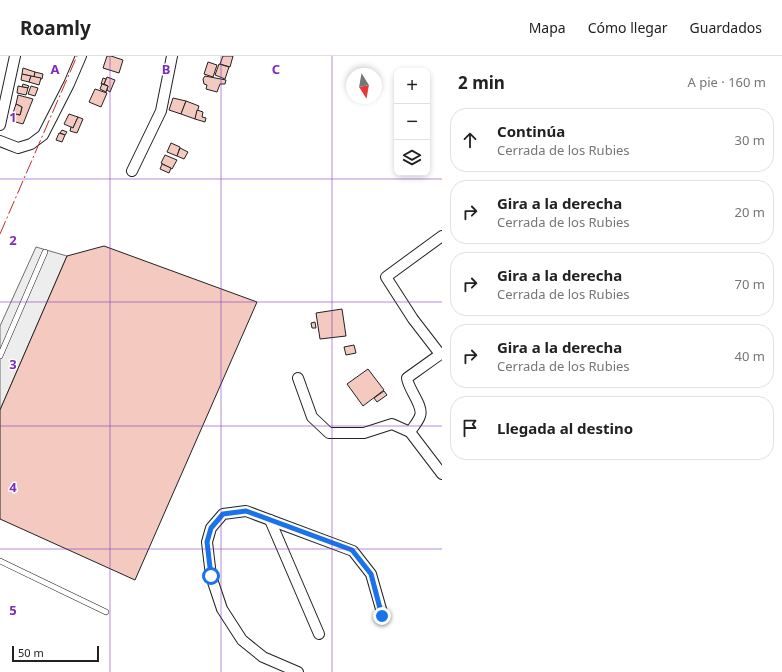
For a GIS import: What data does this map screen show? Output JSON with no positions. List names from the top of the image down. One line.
{"scale_bar":"50 m","north":"bottom","page":{"header":"Roamly","nav":["Mapa","Cómo llegar","Guardados"],"heading":["2 min","A pie · 160 m"],"map_buttons":["+","−"],"list":[["Continúa","Cerrada de los Rubies","30 m"],["Gira a la derecha","Cerrada de los Rubies","20 m"],["Gira a la derecha","Cerrada de los Rubies","70 m"],["Gira a la derecha","Cerrada de los Rubies","40 m"],"Llegada al destino"],"scale":"50 m"},"grid":{"columns":["A","B","C"],"rows":["1","2","3","4","5"]}}
